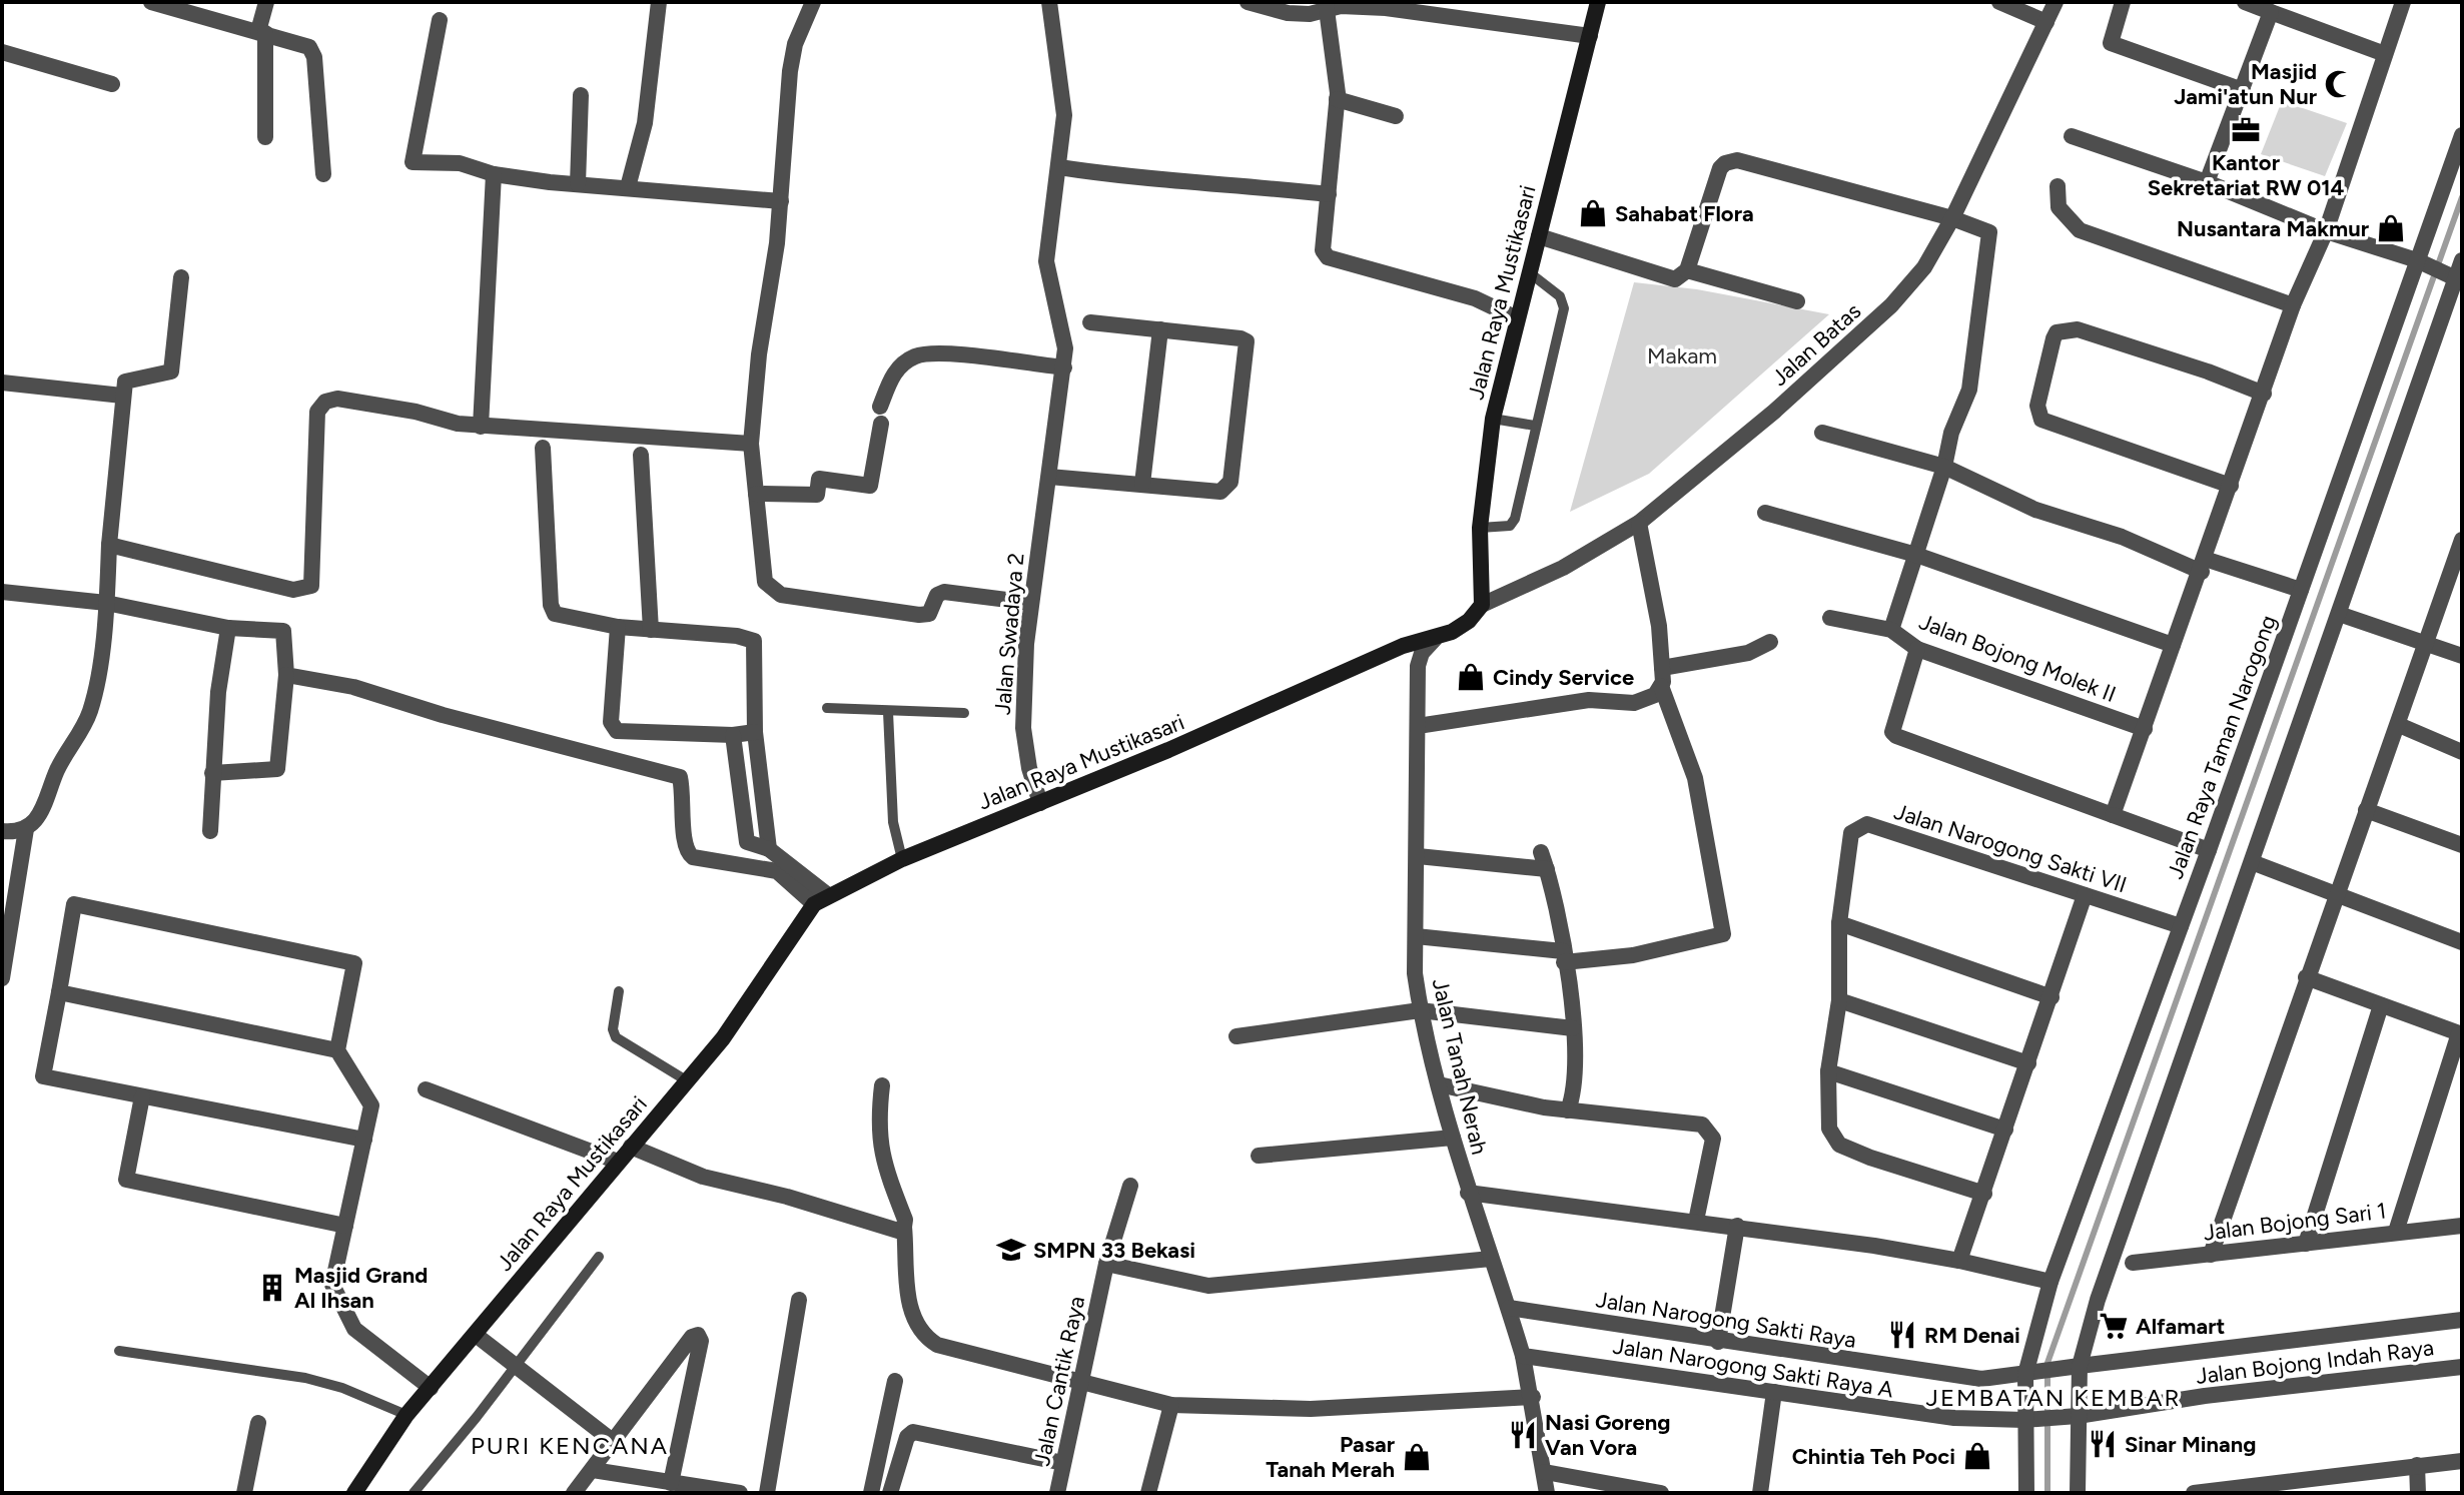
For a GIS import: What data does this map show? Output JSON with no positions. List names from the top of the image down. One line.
{"streets":{"main road":["Jalan Raya Mustikasari"],"street":["Jalan Batas","Jalan Swadaya 2","Jalan Bojong Molek II","Jalan Raya Taman Narogong","Jalan Narogong Sakti VII","Jalan Tanah Nerah","Jalan Bojong Sari 1","Jalan Narogong Sakti Raya","Jalan Bojong Indah Raya","Jalan Narogong Sakti Raya A","Jalan Cantik Raya"]},"crossings":[["Jalan Raya Mustikasari","Jalan Batas"],["Jalan Raya Mustikasari","Jalan Swadaya 2"],["Jalan Raya Mustikasari","Jalan Tanah Nerah"],["Jalan Raya Taman Narogong","Jalan Narogong Sakti VII"],["Jalan Raya Taman Narogong","Jalan Narogong Sakti Raya"],["Jalan Raya Taman Narogong","Jalan Bojong Indah Raya"],["Jalan Raya Taman Narogong","Jalan Narogong Sakti Raya A"],["Jalan Tanah Nerah","Jalan Narogong Sakti Raya"],["Jalan Tanah Nerah","Jalan Narogong Sakti Raya A"],["Jalan Bojong Indah Raya","Jalan Narogong Sakti Raya A"]],"districts":["JEMBATAN KEMBAR","PURI KENCANA"],"parks":["Makam"],"places":{"mosque":["Masjid Jami'atun Nur"],"office":["Kantor Sekretariat RW 014"],"shop":["Sahabat Flora","Nusantara Makmur","Cindy Service","Chintia Teh Poci","Pasar Tanah Merah"],"school or university":["SMPN 33 Bekasi"],"building":["Masjid Grand Al Ihsan"],"supermarket":["Alfamart"],"restaurant":["RM Denai","Nasi Goreng Van Vora","Sinar Minang"]}}
